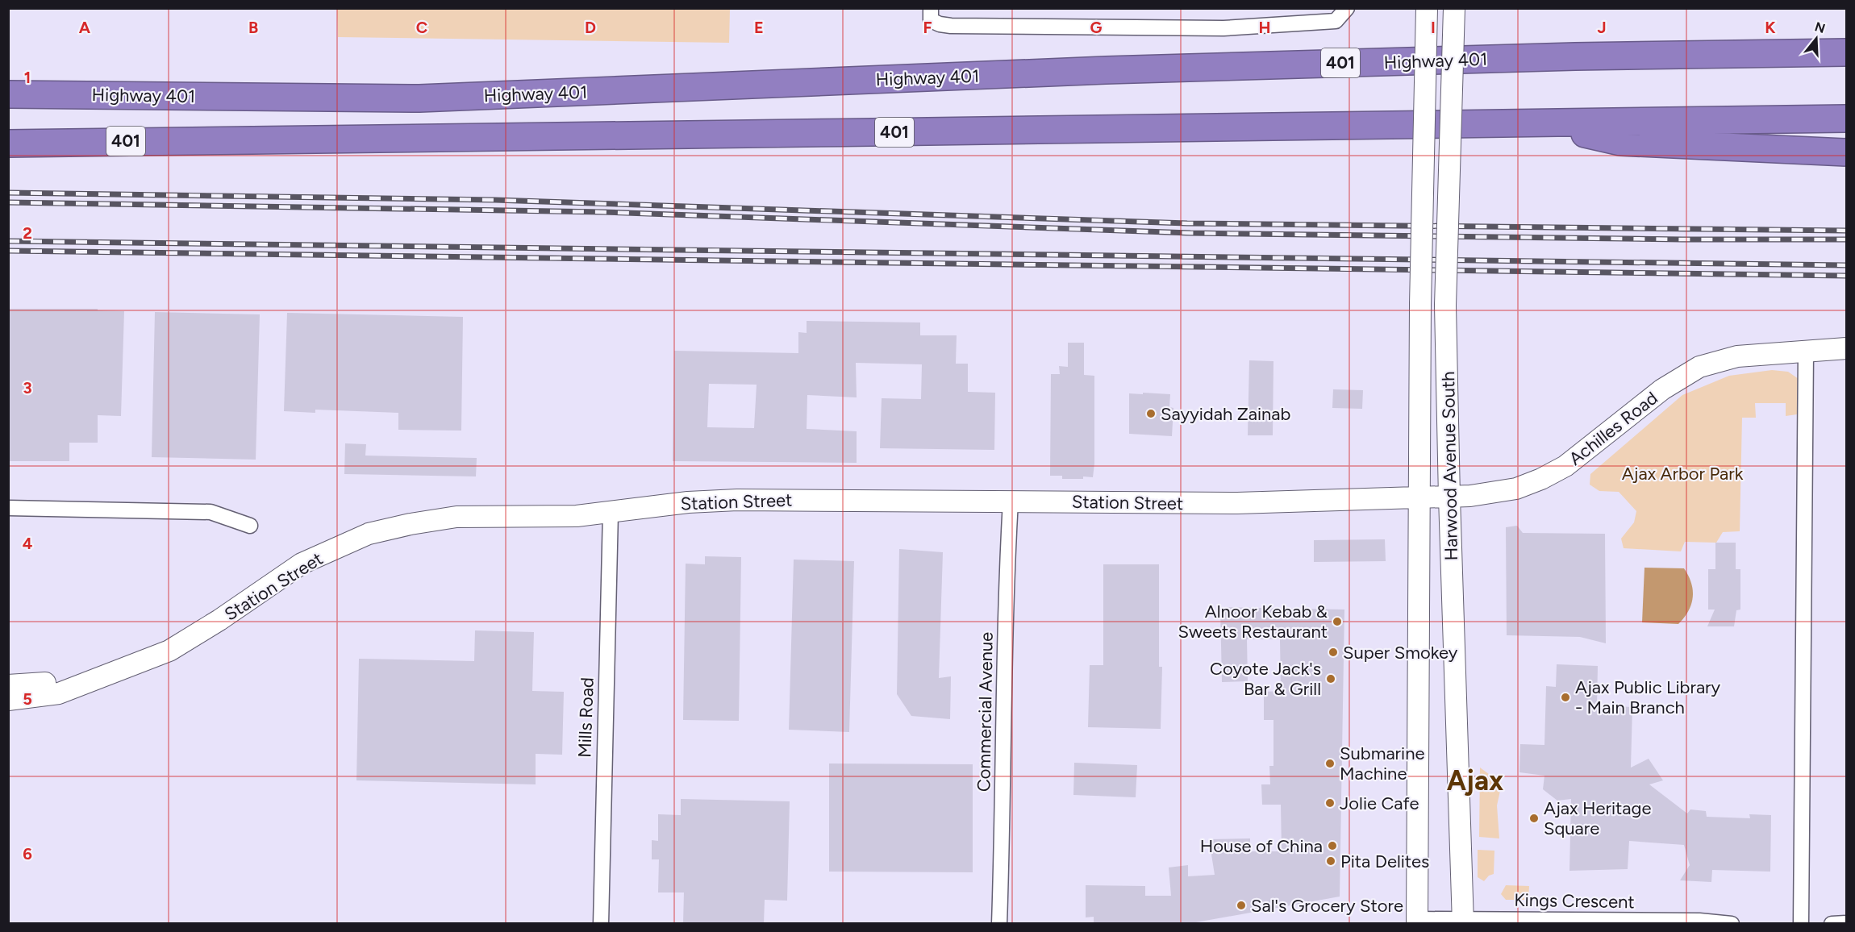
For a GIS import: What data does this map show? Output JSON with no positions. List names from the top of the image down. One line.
{"streets":{"highway":["Highway 401","401"],"street":["Achilles Road","Harwood Avenue South","Station Street","Commercial Avenue","Mills Road","Kings Crescent"]},"crossings":[["Achilles Road","Harwood Avenue South"],["Achilles Road","Station Street"],["Harwood Avenue South","Station Street"],["Harwood Avenue South","Kings Crescent"],["Station Street","Commercial Avenue"],["Station Street","Mills Road"]],"districts":["Ajax"],"parks":["Ajax Arbor Park"],"places":["Sayyidah Zainab","Alnoor Kebab & Sweets Restaurant","Super Smokey","Coyote Jack's Bar & Grill","Ajax Public Library - Main Branch","Submarine Machine","Jolie Cafe","Ajax Heritage Square","House of China","Pita Delites","Sal's Grocery Store"],"north":"top","grid":{"columns":["A","B","C","D","E","F","G","H","I","J","K"],"rows":["1","2","3","4","5","6"]}}
